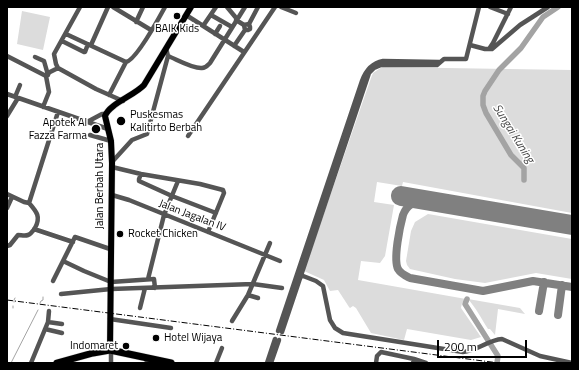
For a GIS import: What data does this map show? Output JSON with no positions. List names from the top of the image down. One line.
{"streets":{"main road":["Jalan Berbah Utara"],"street":["Jalan Jagalan IV"]},"crossings":[["Jalan Berbah Utara","Jalan Jagalan IV"]],"water":["Sungai Kuning"],"places":["BAIK Kids","Puskesmas Kalitirto Berbah","Apotek Al Fazza Farma","Rocket Chicken","Hotel Wijaya","Indomaret"],"scale_bar":"200 m"}
